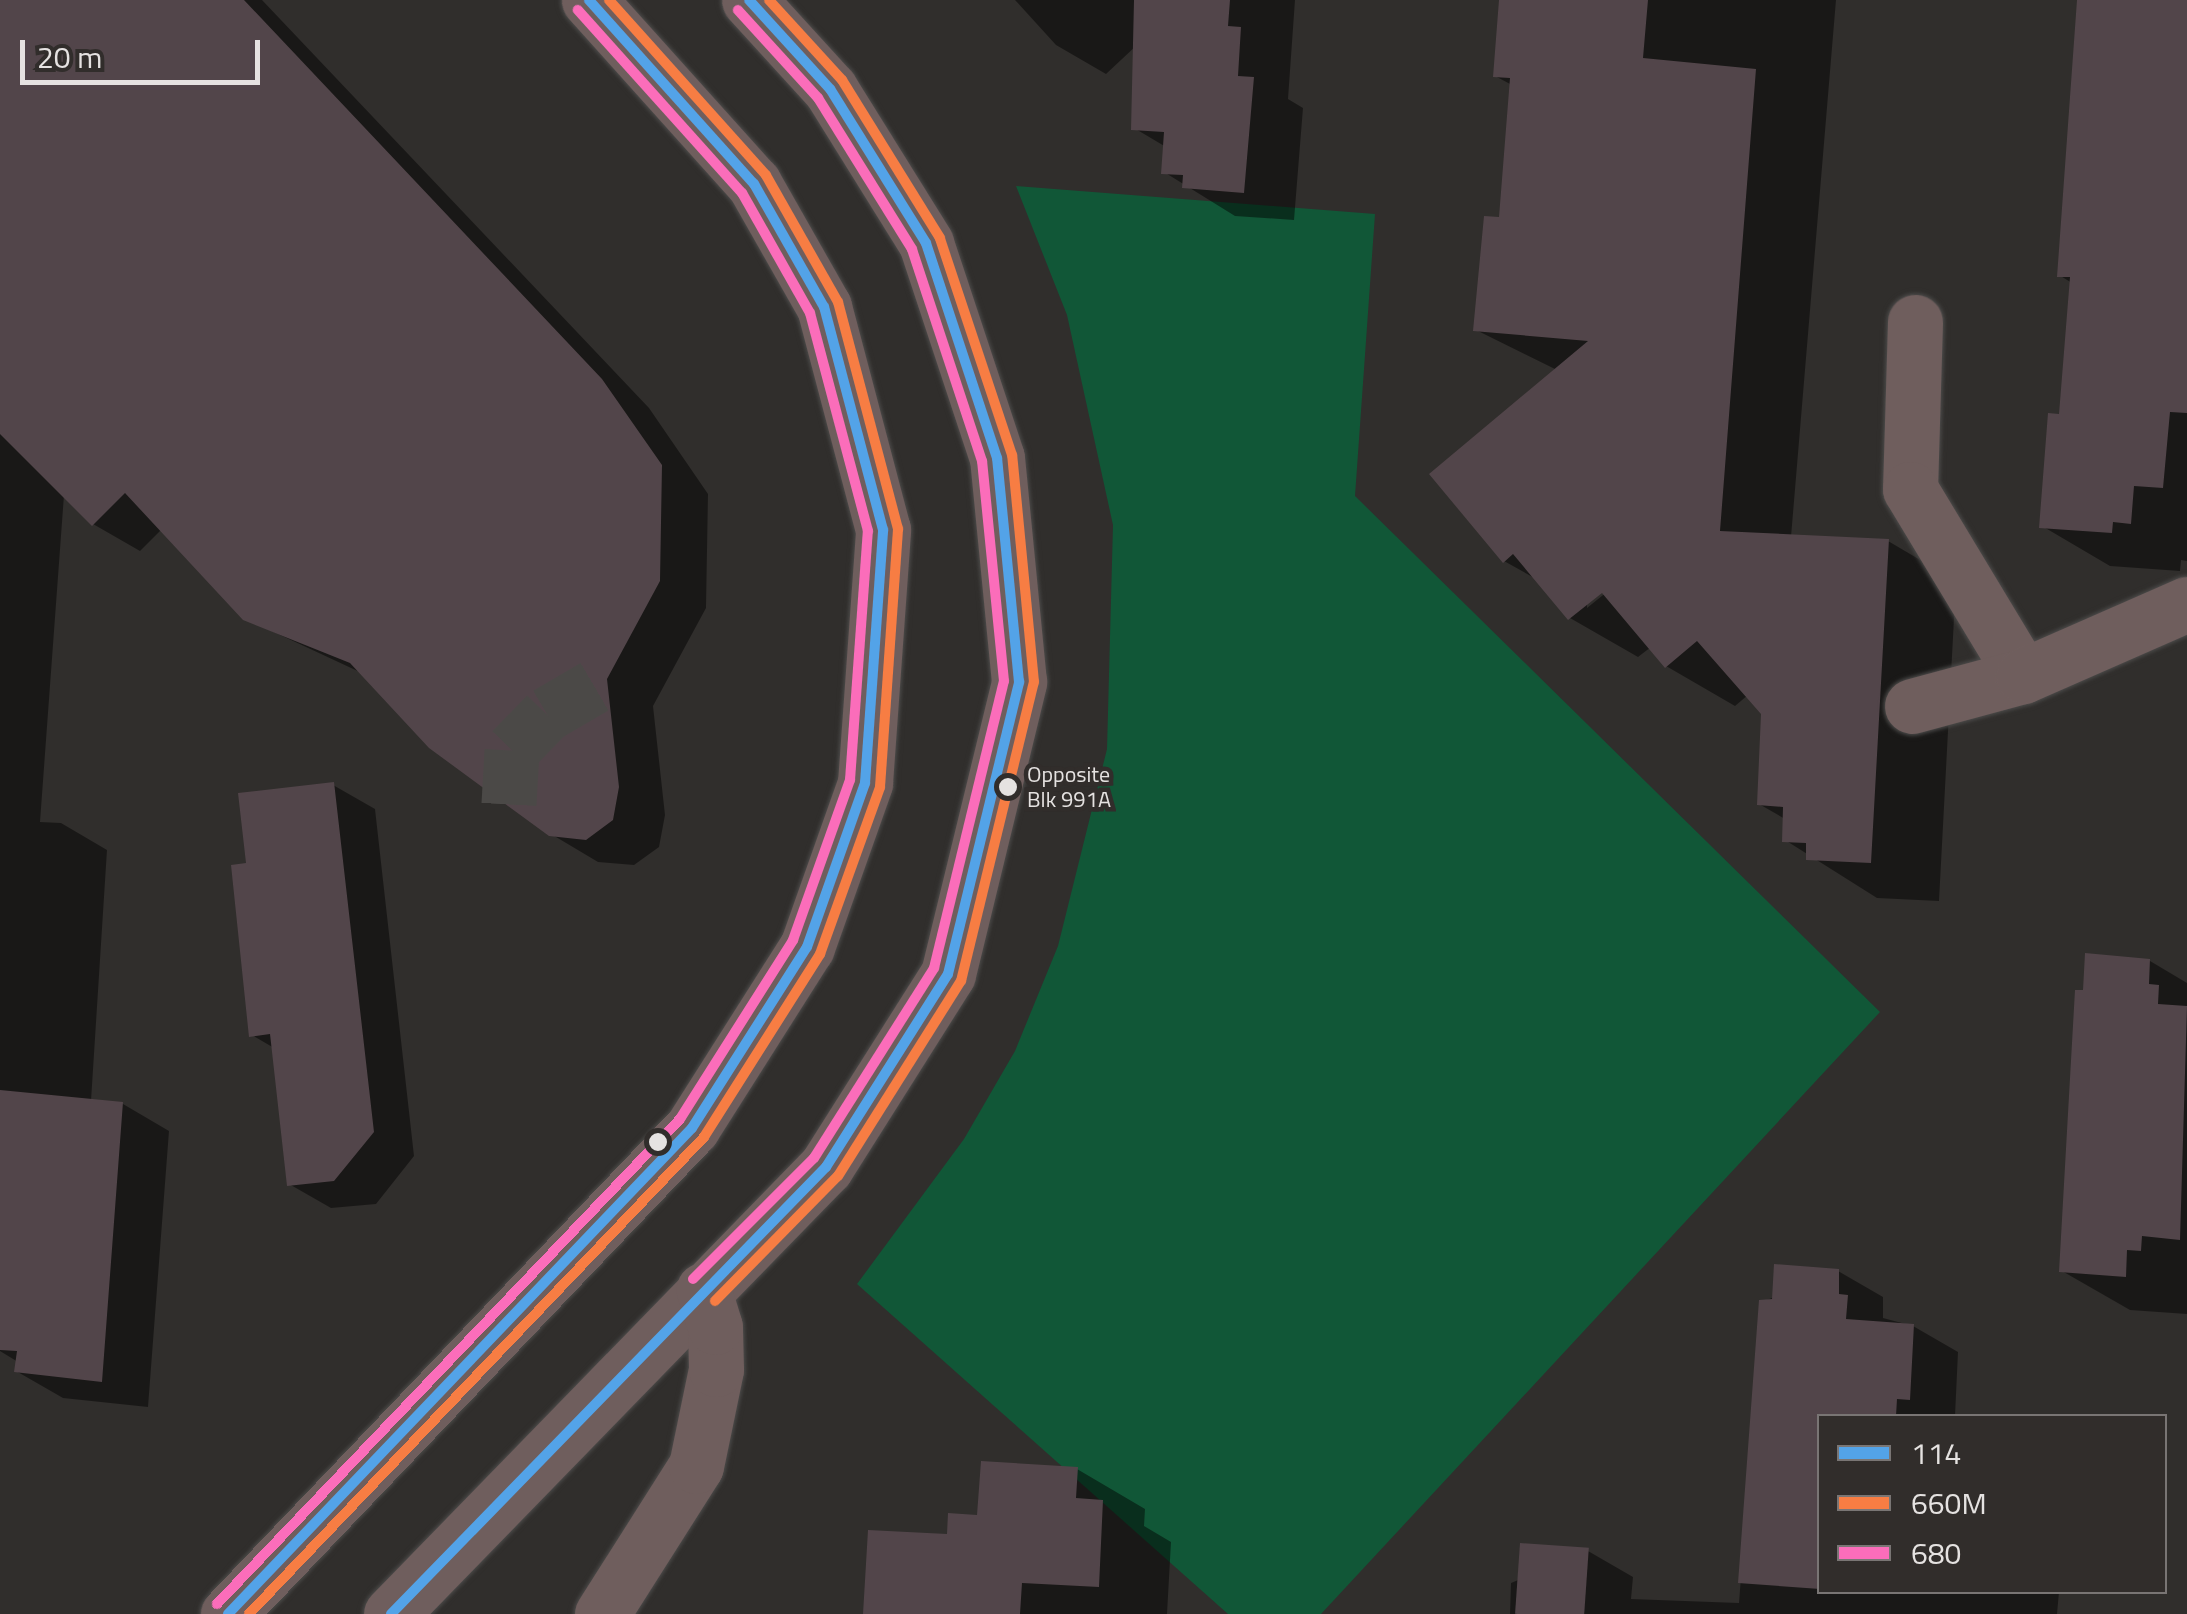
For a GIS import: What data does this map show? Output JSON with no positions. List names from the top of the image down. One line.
{"places":["Opposite Blk 991A"],"lines":["transit line 114","transit line 660M","transit line 680"],"legend":["114","660M","680"],"scale_bar":"20 m"}
